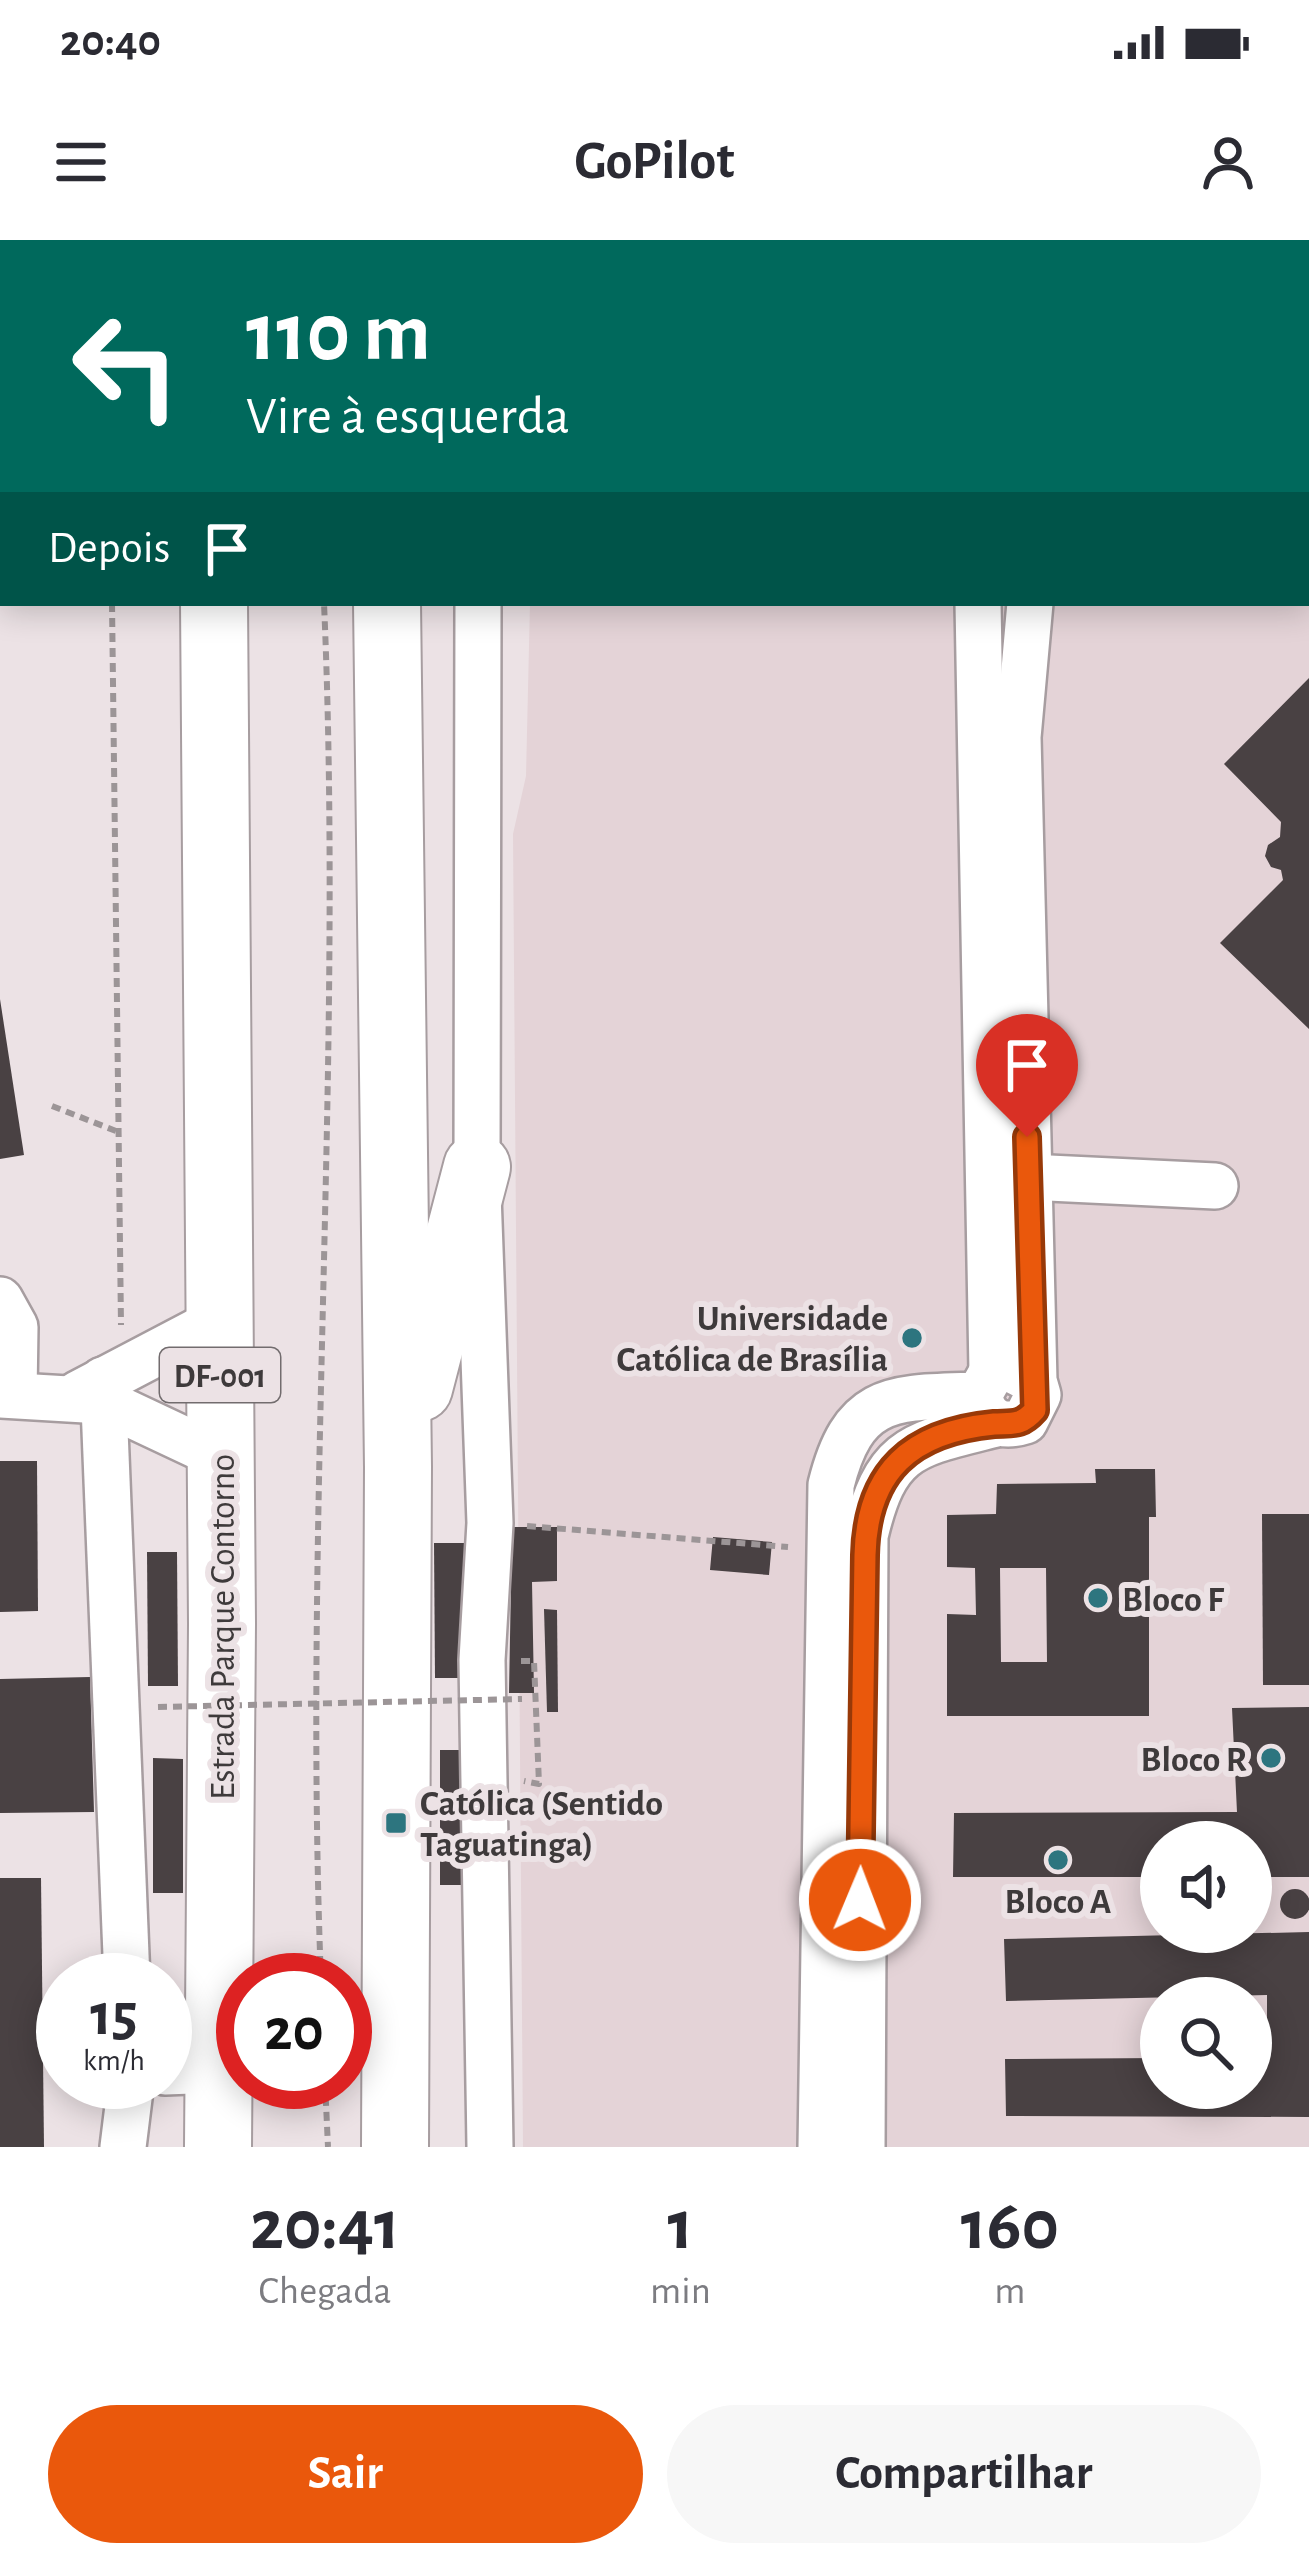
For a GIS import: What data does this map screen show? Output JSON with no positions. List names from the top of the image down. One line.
{"streets":{"highway":["DF-001","Estrada Parque Contorno"]},"places":{"other":["Universidade Católica de Brasília","Bloco F","Bloco R","Bloco A"],"transit":["Católica (Sentido Taguatinga)"]},"page":{"status":"20:40","header":"GoPilot","turn":["110 m","Vire à esquerda"],"then":"Depois","speed":"15 km/h","limit":"20","eta":["20:41","Chegada","1","min","160","m"],"buttons":["Sair","Compartilhar"]}}
